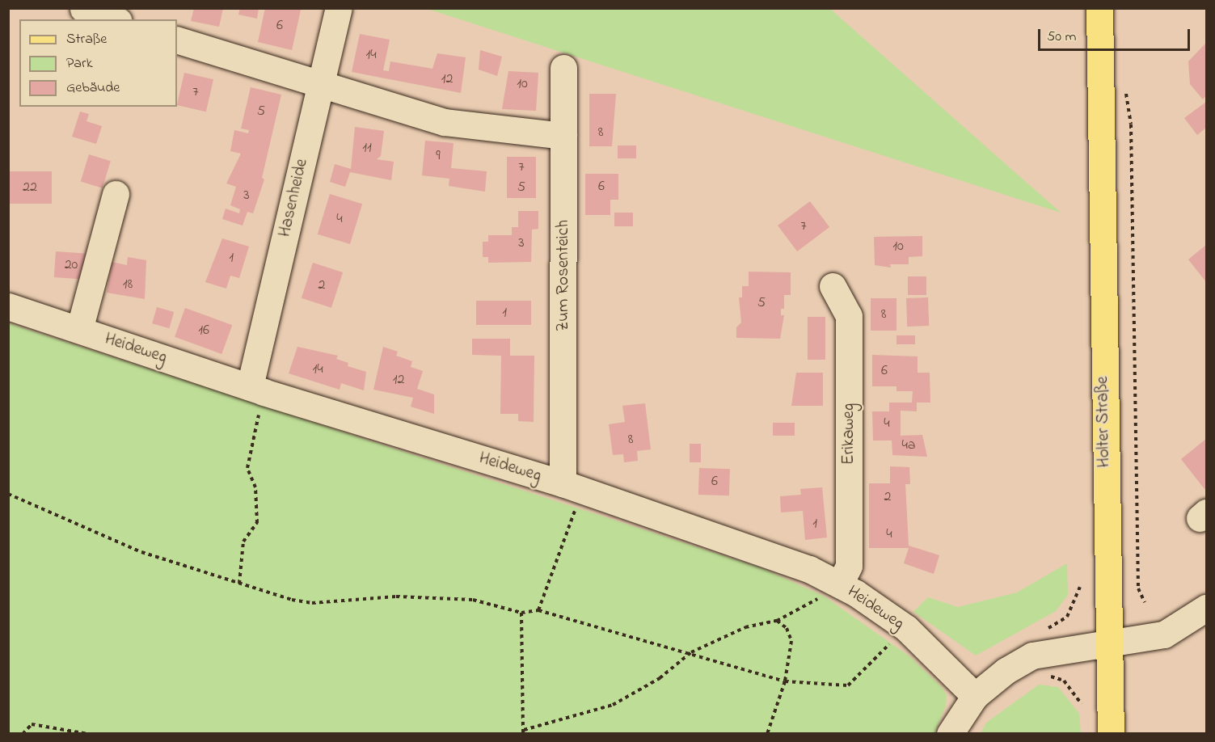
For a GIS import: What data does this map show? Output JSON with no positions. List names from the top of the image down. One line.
{"streets":{"main road":["Holter Straße"],"street":["Hasenheide","Zum Rosenteich","Heideweg","Erikaweg"]},"crossings":[["Hasenheide","Heideweg"],["Zum Rosenteich","Heideweg"],["Heideweg","Erikaweg"]],"house_numbers":["6","14","12","10","7","5","8","11","9","7","6","22","5","3","4","7","3","10","1","20","18","2","5","1","8","16","14","6","12","4","8","4a","6","2","1","4"],"legend":["Straße","Park","Gebäude"],"scale_bar":"50 m"}
